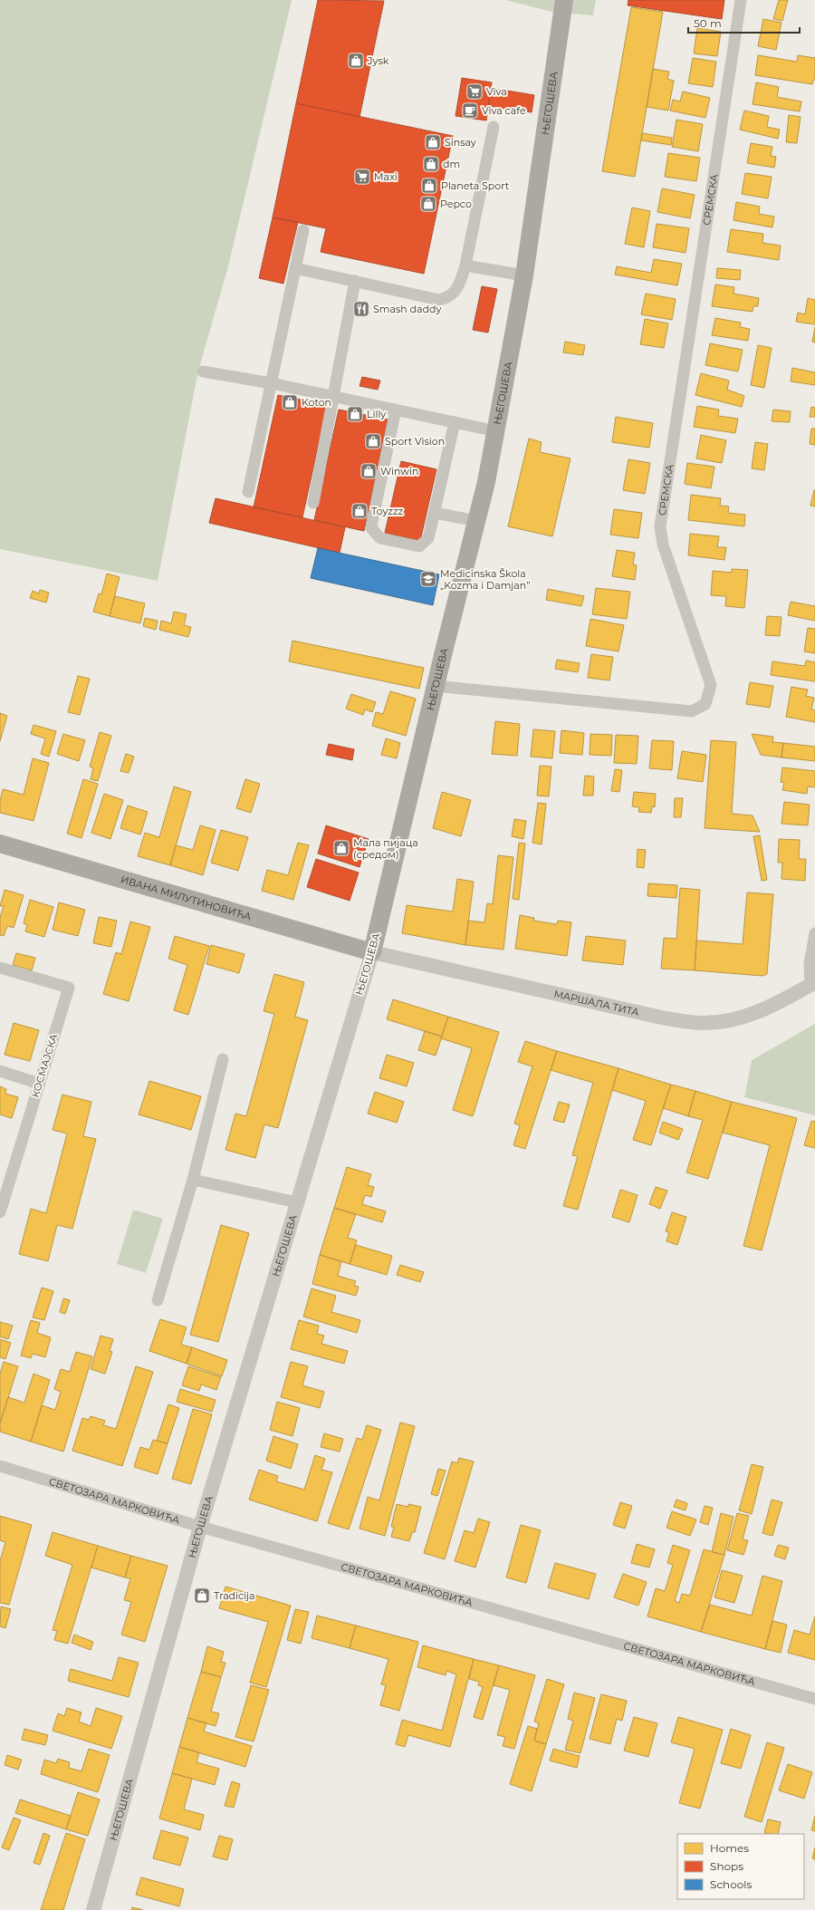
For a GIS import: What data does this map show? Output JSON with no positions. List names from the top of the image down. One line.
{"streets":{"main road":["ЊЕГОШЕВА","ИВАНА МИЛУТИНОВИЋА"],"street":["СРЕМСКА","МАРШАЛА ТИТА","КОСМАЈСКА","СВЕТОЗАРА МАРКОВИЋА"]},"crossings":[["ЊЕГОШЕВА","СРЕМСКА"],["ЊЕГОШЕВА","ИВАНА МИЛУТИНОВИЋА"],["ЊЕГОШЕВА","МАРШАЛА ТИТА"],["ЊЕГОШЕВА","СВЕТОЗАРА МАРКОВИЋА"],["ИВАНА МИЛУТИНОВИЋА","МАРШАЛА ТИТА"]],"places":{"shop":["Jysk","Sinsay","dm","Planeta Sport","Pepco","Koton","Lilly","Sport Vision","Winwin","Toyzzz","Мала пијаца (средом)","Tradicija"],"supermarket":["Viva","Maxi"],"cafe":["Viva cafe"],"restaurant":["Smash daddy"],"school or university":["Medicinska Škola „Kozma i Damjan”"]},"legend":["Homes","Shops","Schools"],"scale_bar":"50 m"}
